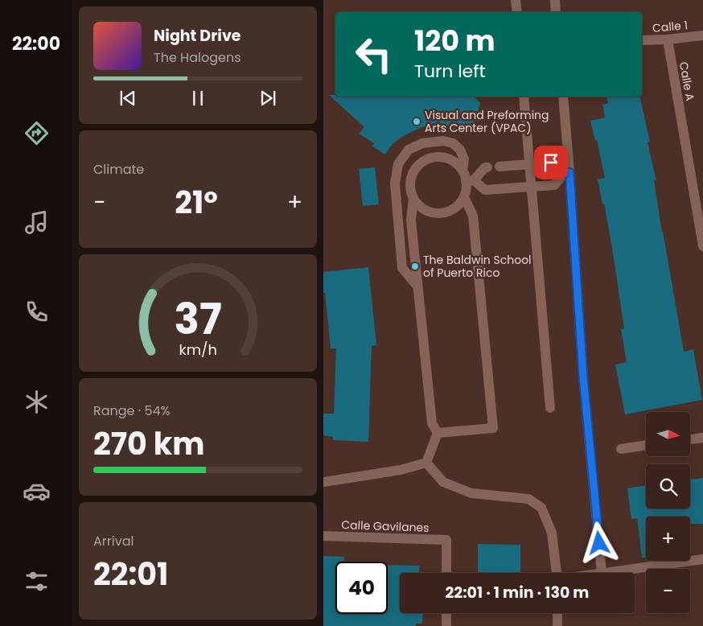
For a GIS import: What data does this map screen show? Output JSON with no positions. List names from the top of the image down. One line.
{"streets":{"street":["Calle 1","Calle A","Calle Gavilanes"]},"crossings":[["Calle 1","Calle A"]],"places":["Visual and Preforming Arts Center (VPAC)","The Baldwin School of Puerto Rico"],"north":"right","page":{"tabs":"22:00","turn":["120 m","Turn left"],"song":["Night Drive","The Halogens"],"tile":["Climate",["Range · 54%","270 km"],["Arrival","22:01"]],"heat":["−","21°","+"],"map_buttons":["+","−"],"limit":"40","trip":"22:01 · 1 min · 130 m","gauge":["37","km/h"]}}
